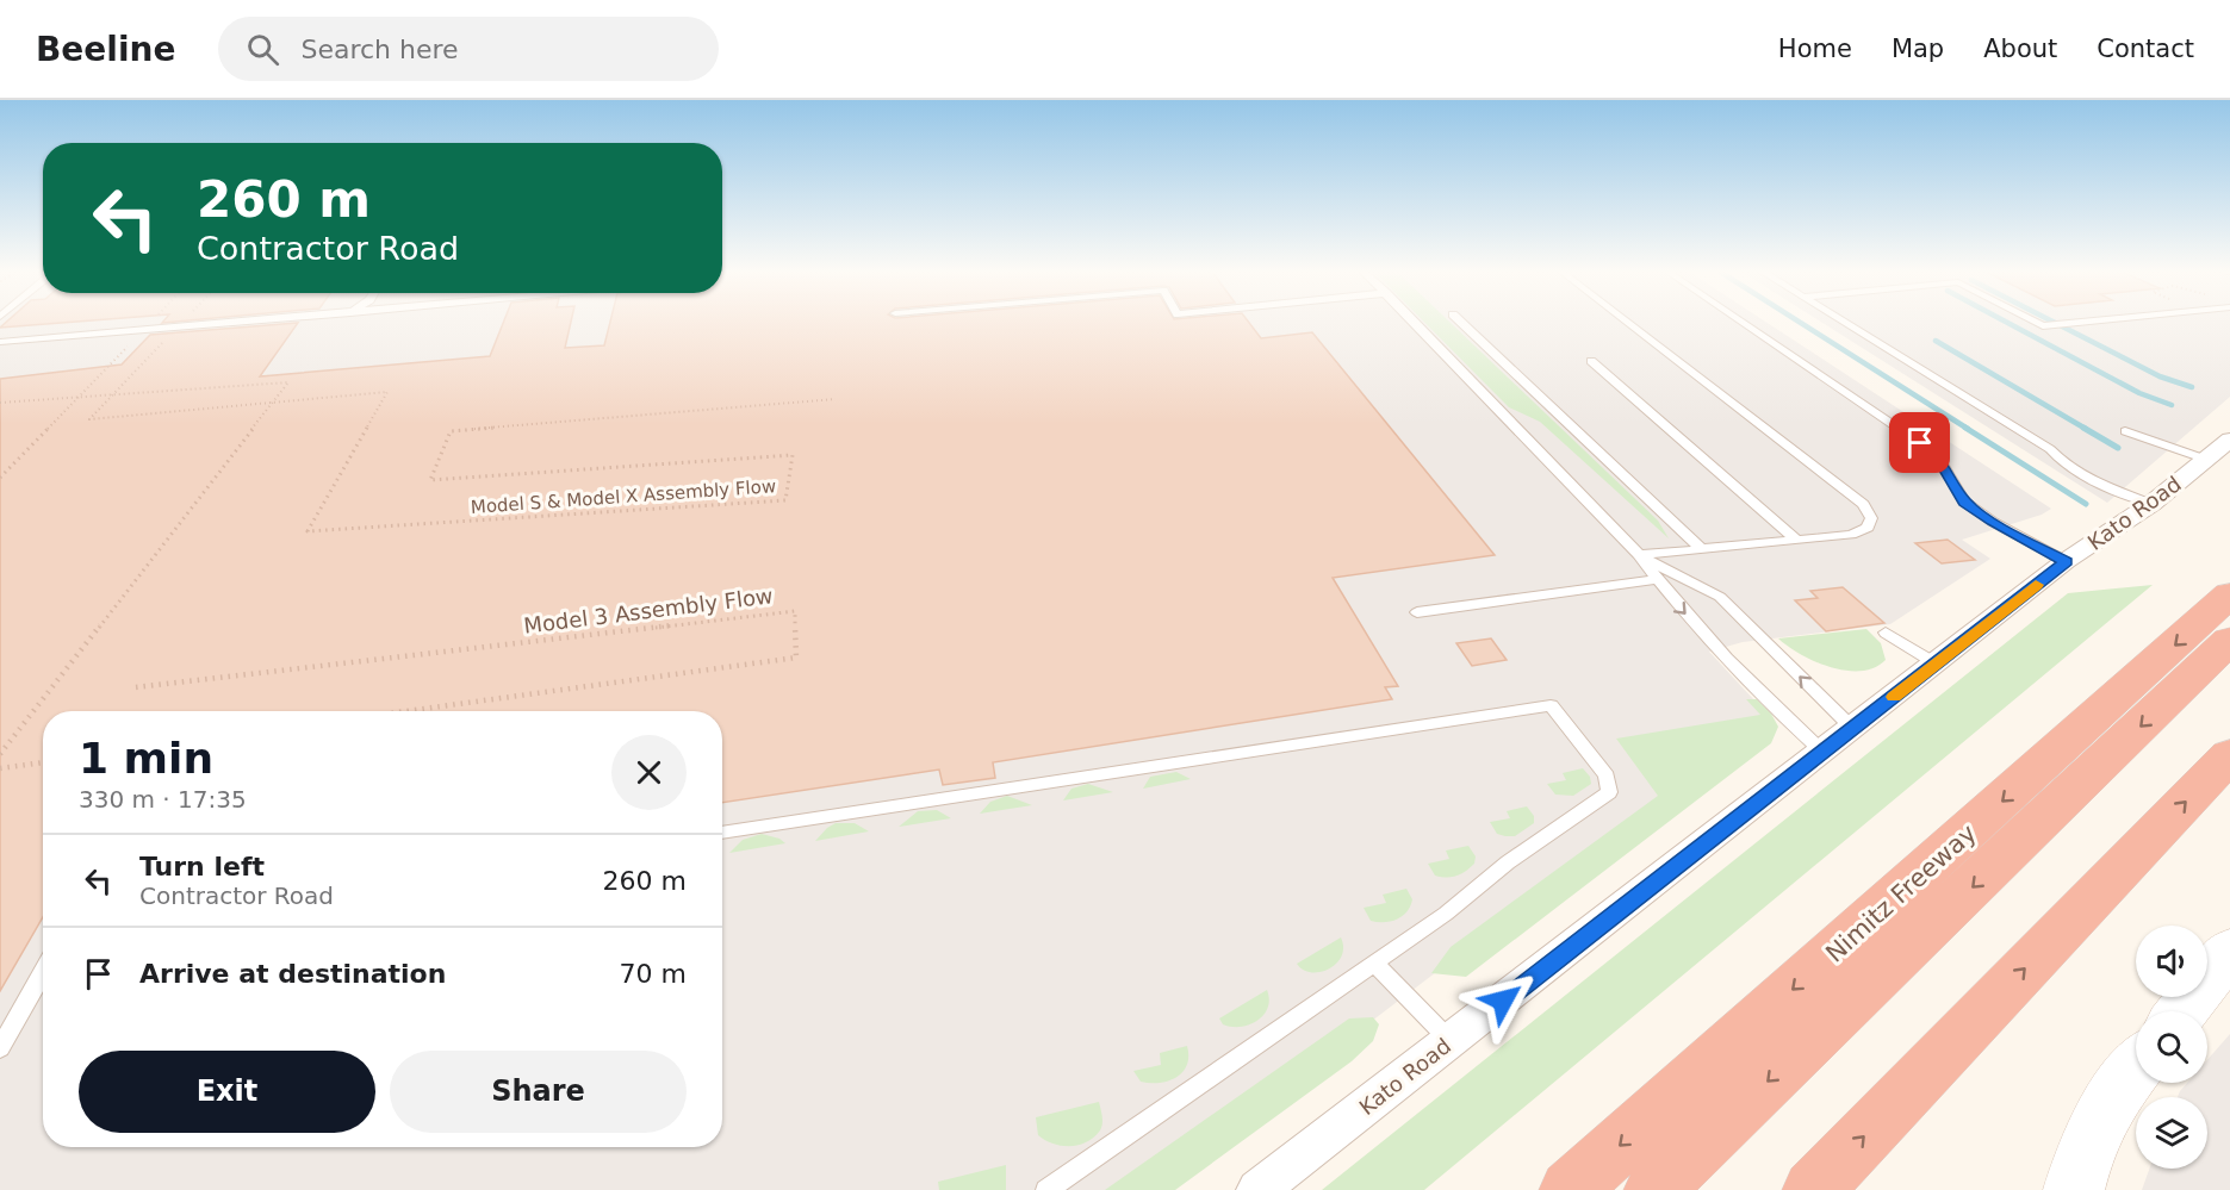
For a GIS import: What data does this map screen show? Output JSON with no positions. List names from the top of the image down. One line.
{"streets":{"highway":["Nimitz Freeway"],"street":["Kato Road"],"path":["Model S & Model X Assembly Flow","Model 3 Assembly Flow"]},"page":{"header":"Beeline","search":"Search here","nav":["Home","Map","About","Contact"],"turn":["260 m","Contractor Road"],"heading":["1 min","330 m · 17:35"],"list":[{"name":"Turn left","note":"Contractor Road","value":"260 m"},{"name":"Arrive at destination","value":"70 m"}],"buttons":["Exit","Share"]}}
